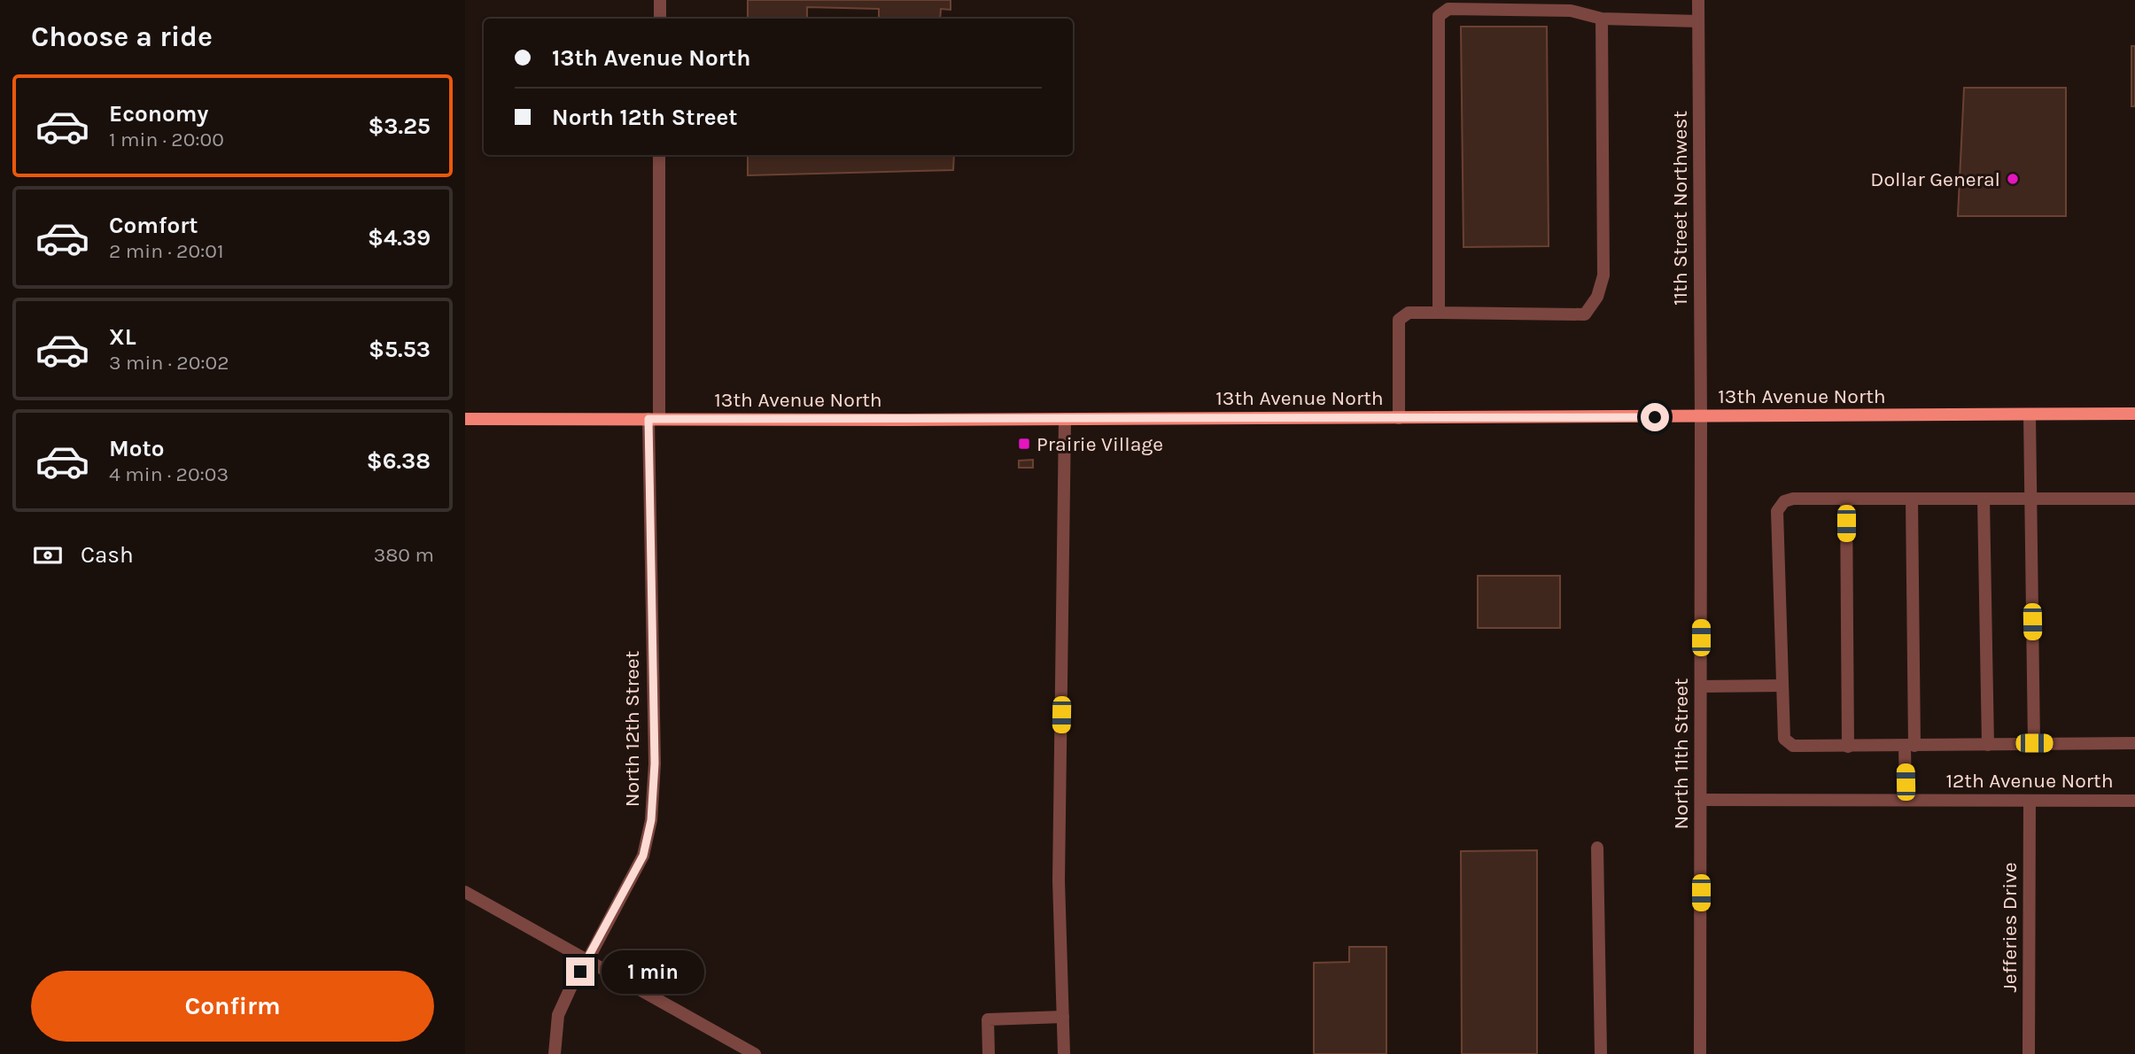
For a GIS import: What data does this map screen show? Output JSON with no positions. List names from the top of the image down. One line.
{"streets":{"main road":["13th Avenue North"],"street":["11th Street Northwest","North 12th Street","North 11th Street","12th Avenue North","Jefferies Drive"]},"crossings":[["11th Street Northwest","13th Avenue North"],["11th Street Northwest","North 11th Street"],["13th Avenue North","North 12th Street"],["13th Avenue North","North 11th Street"],["North 11th Street","12th Avenue North"],["12th Avenue North","Jefferies Drive"]],"places":{"other":["Dollar General"],"transit":["Prairie Village"]},"page":{"heading":"Choose a ride","banner":["13th Avenue North","North 12th Street"],"list":[{"name":"Economy","note":"1 min · 20:00","value":"$3.25"},{"name":"Comfort","note":"2 min · 20:01","value":"$4.39"},{"name":"XL","note":"3 min · 20:02","value":"$5.53"},{"name":"Moto","note":"4 min · 20:03","value":"$6.38"}],"pay":["Cash","380 m"],"bubble":"1 min","buttons":"Confirm"}}
